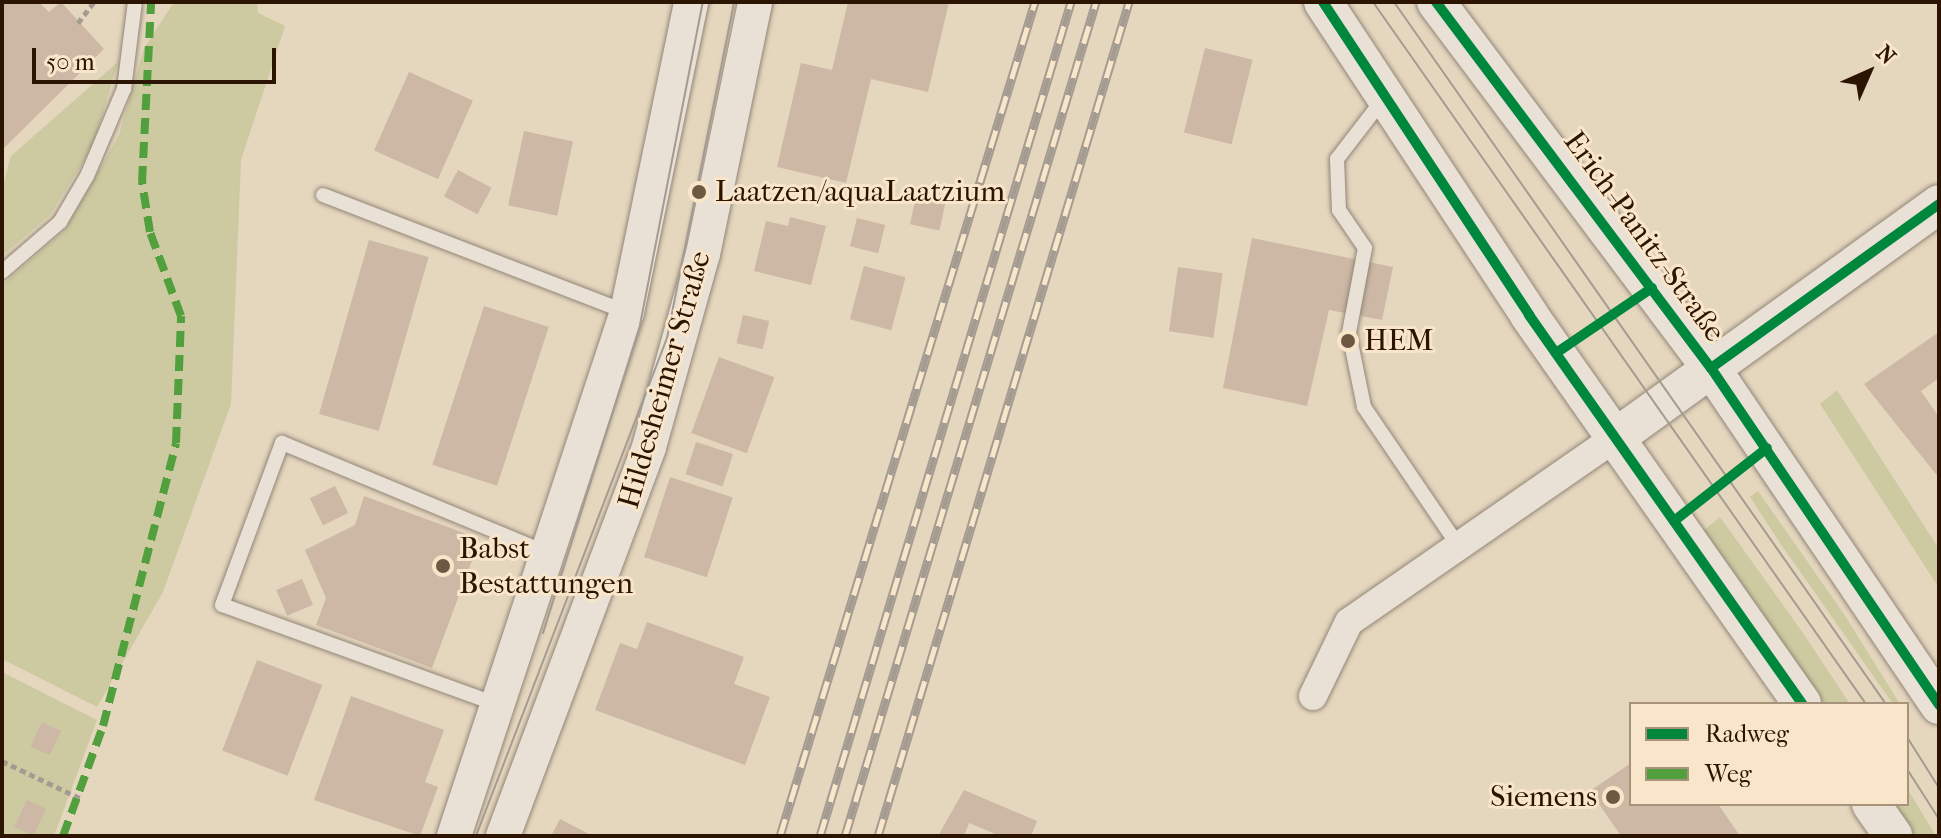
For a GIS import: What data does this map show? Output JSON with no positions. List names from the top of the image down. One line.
{"streets":{"main road":["Erich-Panitz-Straße"],"street":["Hildesheimer Straße"]},"places":["Laatzen/aquaLaatzium","HEM","Babst Bestattungen","Siemens"],"legend":["Radweg","Weg"],"scale_bar":"50 m","north":"top right"}
